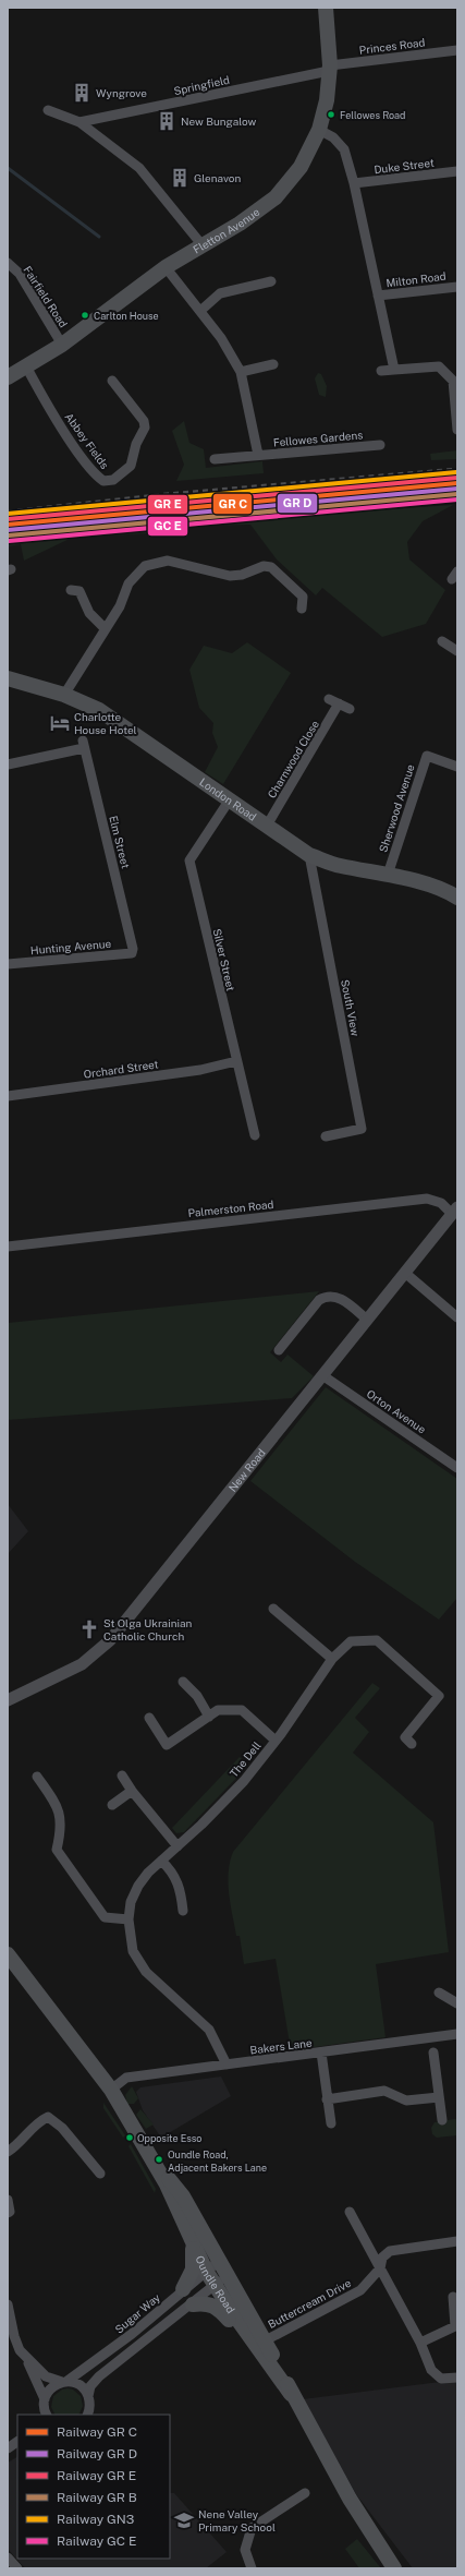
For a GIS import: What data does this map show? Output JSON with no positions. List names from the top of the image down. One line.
{"streets":{"main road":["Fletton Avenue","London Road","Oundle Road"],"street":["Princes Road","Springfield","Duke Street","Milton Road","Fairfield Road","Fellowes Gardens","Abbey Fields","Charnwood Close","Sherwood Avenue","Elm Street","Hunting Avenue","Silver Street","South View","Orchard Street","Palmerston Road","Orton Avenue","New Road","The Dell","Bakers Lane","Buttercream Drive","Sugar Way"]},"crossings":[["Princes Road","Springfield"],["Princes Road","Fletton Avenue"],["Springfield","Fletton Avenue"],["Fletton Avenue","Fairfield Road"],["Fletton Avenue","Abbey Fields"],["Charnwood Close","London Road"],["London Road","Sherwood Avenue"],["London Road","Silver Street"],["London Road","South View"],["Elm Street","Hunting Avenue"],["Silver Street","Orchard Street"],["Palmerston Road","New Road"],["Orton Avenue","New Road"],["The Dell","Bakers Lane"],["Bakers Lane","Oundle Road"],["Oundle Road","Buttercream Drive"],["Oundle Road","Sugar Way"]],"places":{"building":["Wyngrove","New Bungalow","Glenavon"],"other":["Fellowes Road","Carlton House","Opposite Esso","Oundle Road, Adjacent Bakers Lane"],"hotel":["Charlotte House Hotel"],"church":["St Olga Ukrainian Catholic Church"],"school or university":["Nene Valley Primary School"]},"lines":["rail line GN3"],"legend":["Railway GR C","Railway GR D","Railway GR E","Railway GR B","Railway GN3","Railway GC E"]}
